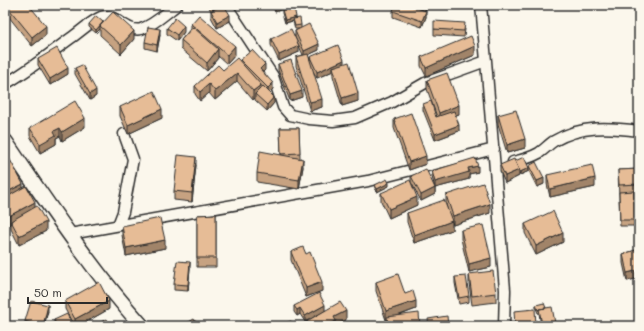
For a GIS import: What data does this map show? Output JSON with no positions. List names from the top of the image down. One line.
{"scale_bar":"50 m"}
